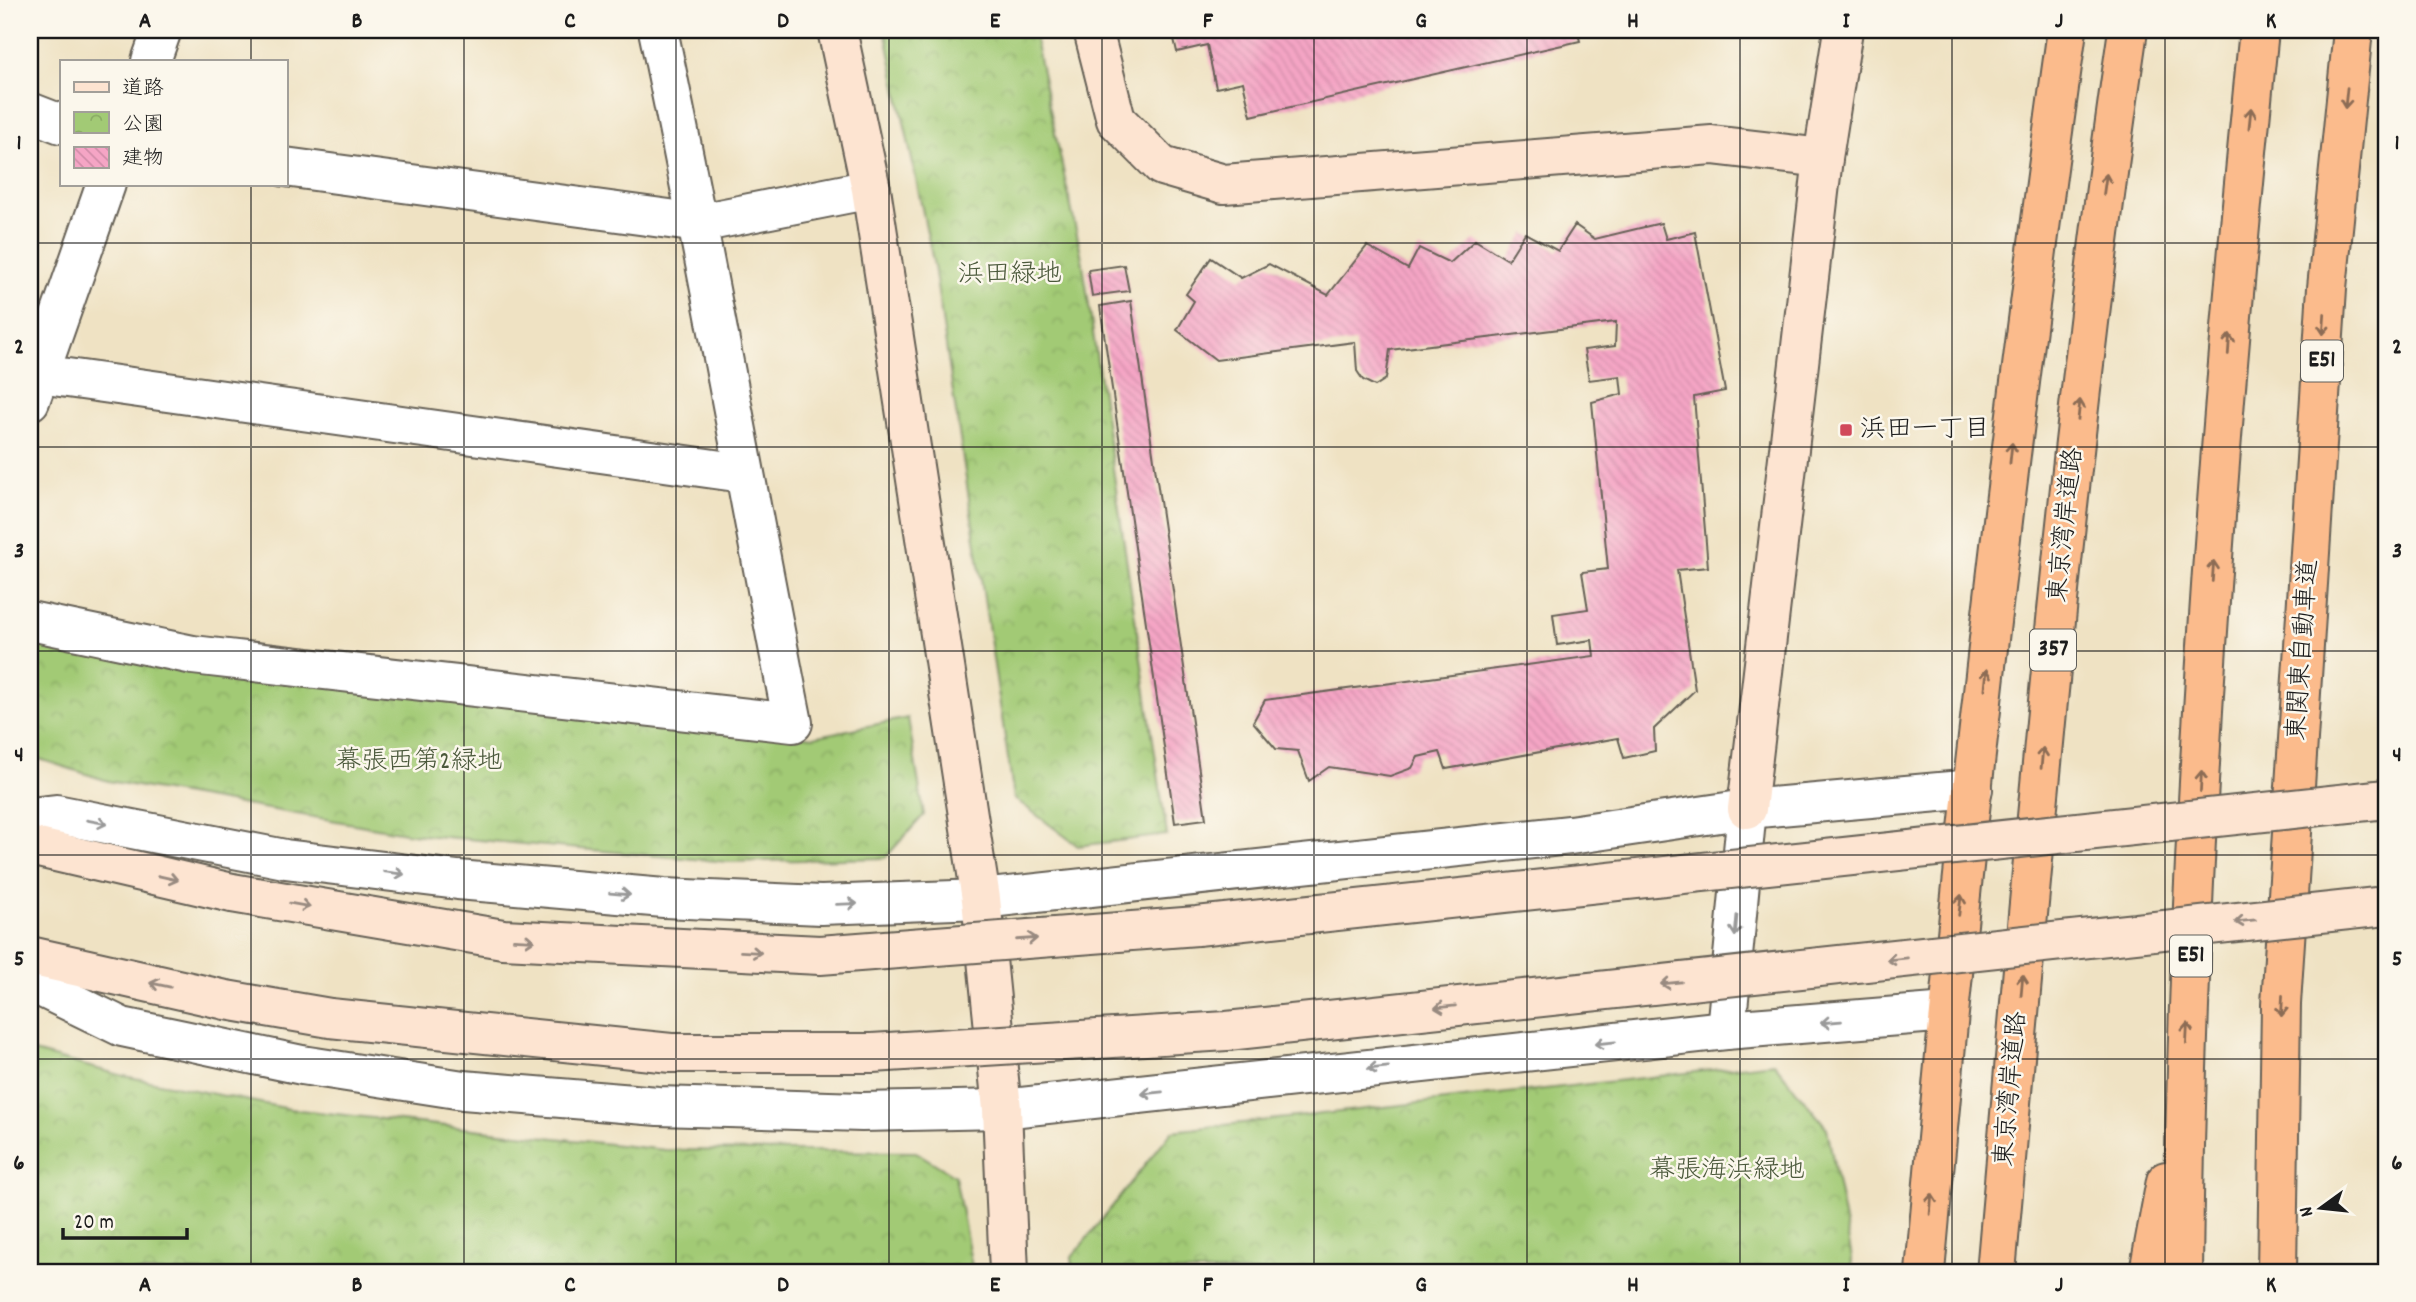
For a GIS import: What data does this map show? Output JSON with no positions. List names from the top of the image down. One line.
{"streets":{"highway":["E51","東京湾岸道路","357","東関東自動車道"]},"parks":["浜田緑地","幕張西第2緑地","幕張海浜緑地"],"places":{"transit":["浜田一丁目"]},"legend":["道路","公園","建物"],"scale_bar":"20 m","north":"left","grid":{"columns":["A","B","C","D","E","F","G","H","I","J","K"],"rows":["1","2","3","4","5","6"]}}
